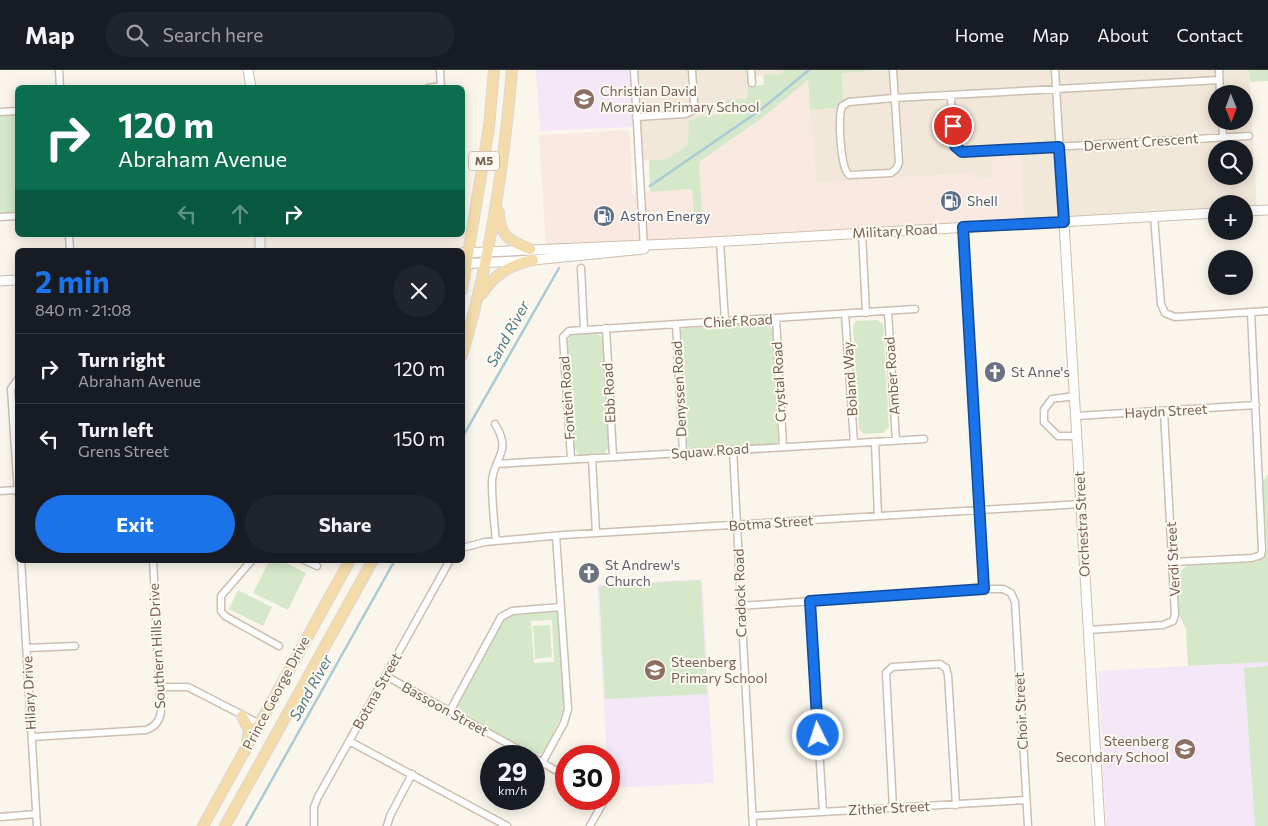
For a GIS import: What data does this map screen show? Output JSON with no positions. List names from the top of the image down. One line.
{"streets":{"main road":["M5","Military Road","Orchestra Street","Prince George Drive"],"street":["Derwent Crescent","Chief Road","Amber Road","Boland Way","Crystal Road","Denyssen Road","Ebb Road","Fontein Road","Haydn Street","Squaw Road","Botma Street","Verdi Street","Cradock Road","Southern Hills Drive","Hilary Drive","Bassoon Street","Choir Street","Zither Street"]},"crossings":[["M5","Military Road"],["Military Road","Orchestra Street"],["Chief Road","Amber Road"],["Chief Road","Boland Way"],["Chief Road","Crystal Road"],["Chief Road","Denyssen Road"],["Chief Road","Ebb Road"],["Chief Road","Fontein Road"],["Amber Road","Squaw Road"],["Boland Way","Squaw Road"],["Crystal Road","Squaw Road"],["Denyssen Road","Squaw Road"],["Ebb Road","Squaw Road"],["Fontein Road","Squaw Road"],["Haydn Street","Orchestra Street"],["Haydn Street","Verdi Street"],["Squaw Road","Cradock Road"],["Botma Street","Orchestra Street"],["Botma Street","Cradock Road"],["Botma Street","Bassoon Street"],["Orchestra Street","Verdi Street"],["Cradock Road","Zither Street"],["Southern Hills Drive","Hilary Drive"],["Choir Street","Zither Street"]],"water":["Sand River"],"places":{"school or university":["Christian David Moravian Primary School","Steenberg Primary School","Steenberg Secondary School"],"fuel station":["Shell","Astron Energy"],"church":["St Anne's","St Andrew's Church"]},"north":"bottom","page":{"header":"Map","search":"Search here","nav":["Home","Map","About","Contact"],"map_buttons":["+","−"],"turn":["120 m","Abraham Avenue"],"heading":["2 min","840 m · 21:08"],"list":[{"name":"Turn right","note":"Abraham Avenue","value":"120 m"},{"name":"Turn left","note":"Grens Street","value":"150 m"}],"buttons":["Exit","Share"],"speed":"29 km/h","limit":"30"}}
